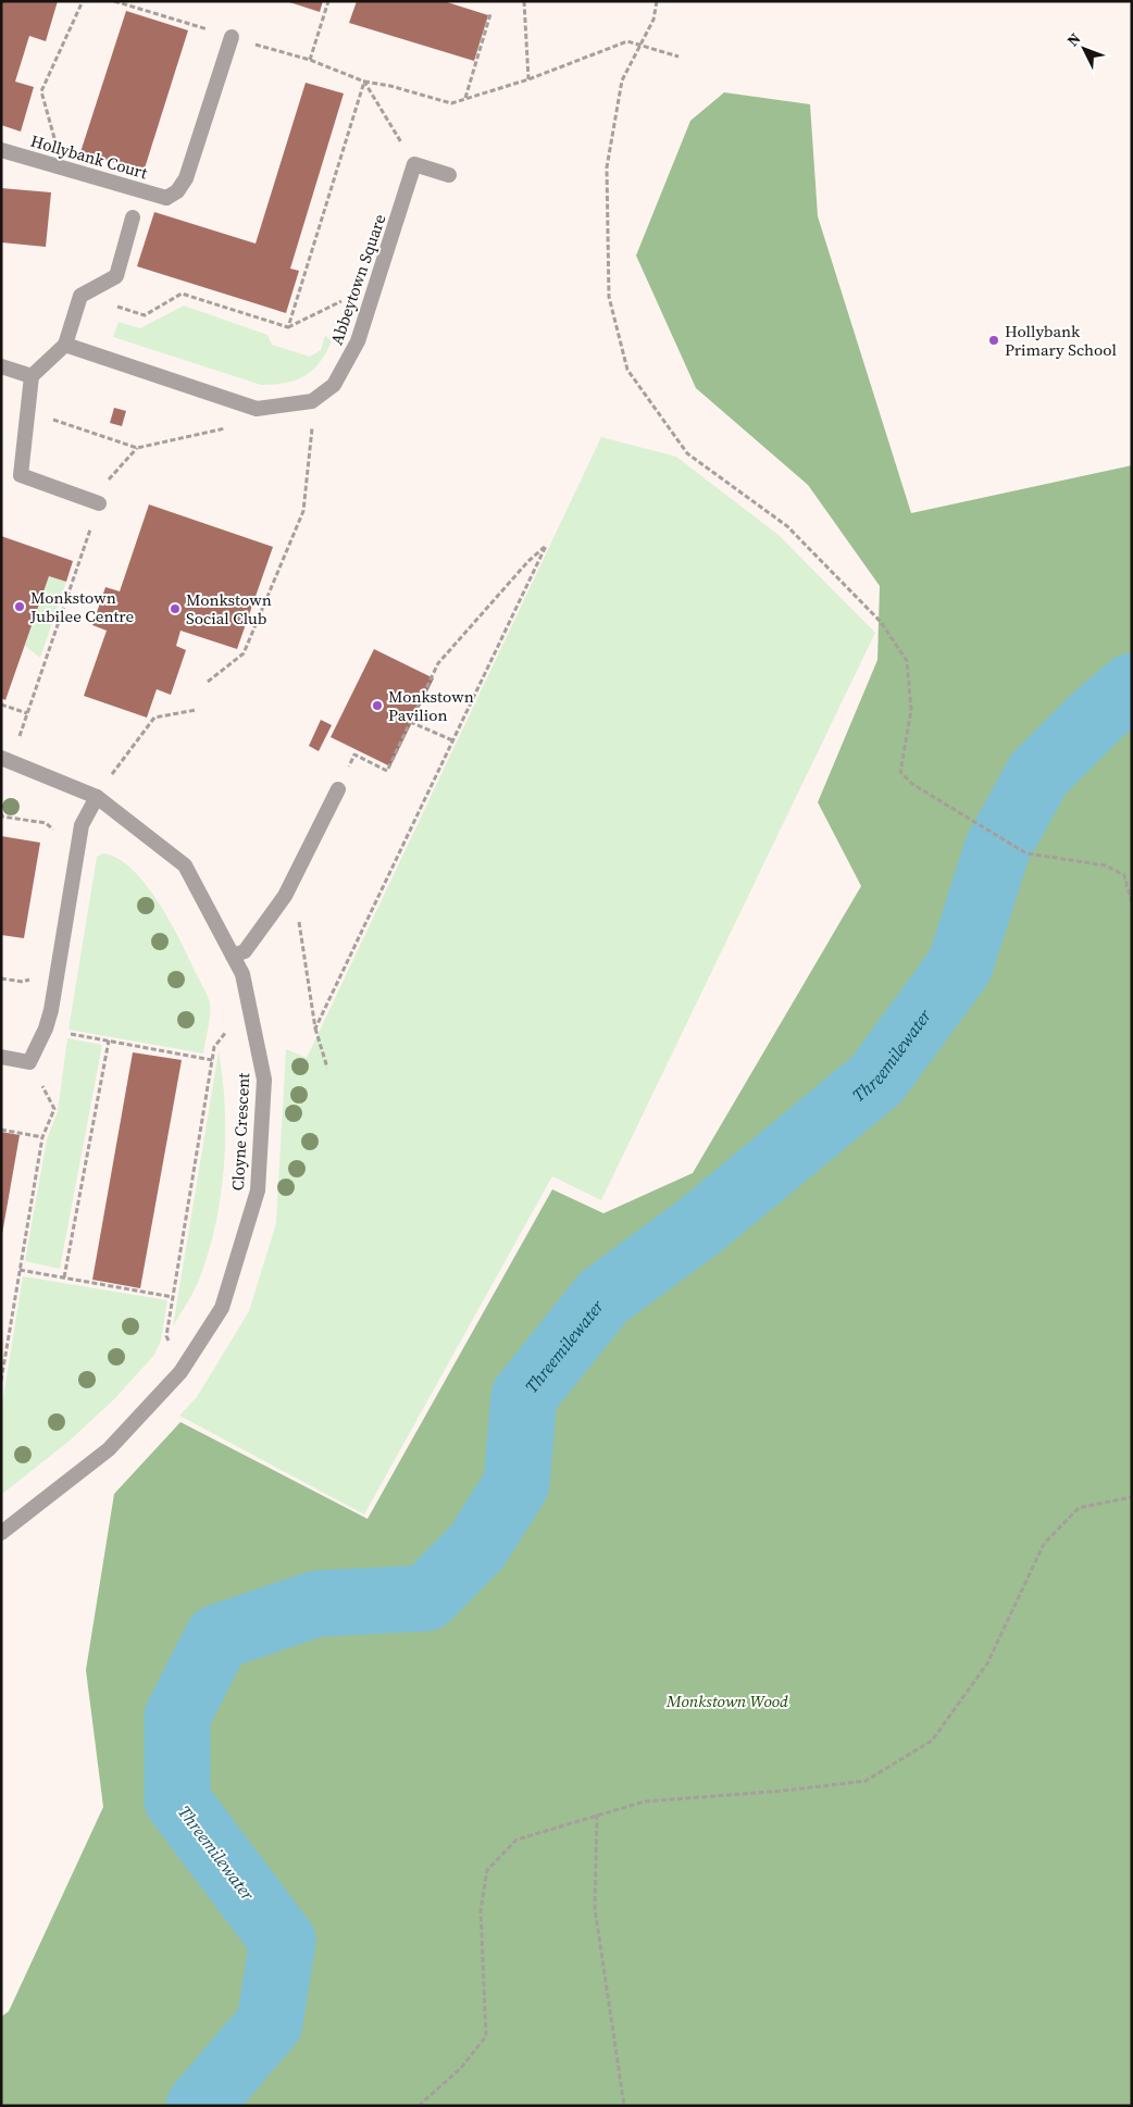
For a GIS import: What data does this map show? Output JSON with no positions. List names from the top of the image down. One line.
{"streets":{"street":["Hollybank Court","Abbeytown Square","Cloyne Crescent"]},"water":["Threemilewater"],"parks":["Monkstown Wood"],"places":["Hollybank Primary School","Monkstown Jubilee Centre","Monkstown Social Club","Monkstown Pavilion"],"north":"top left"}
